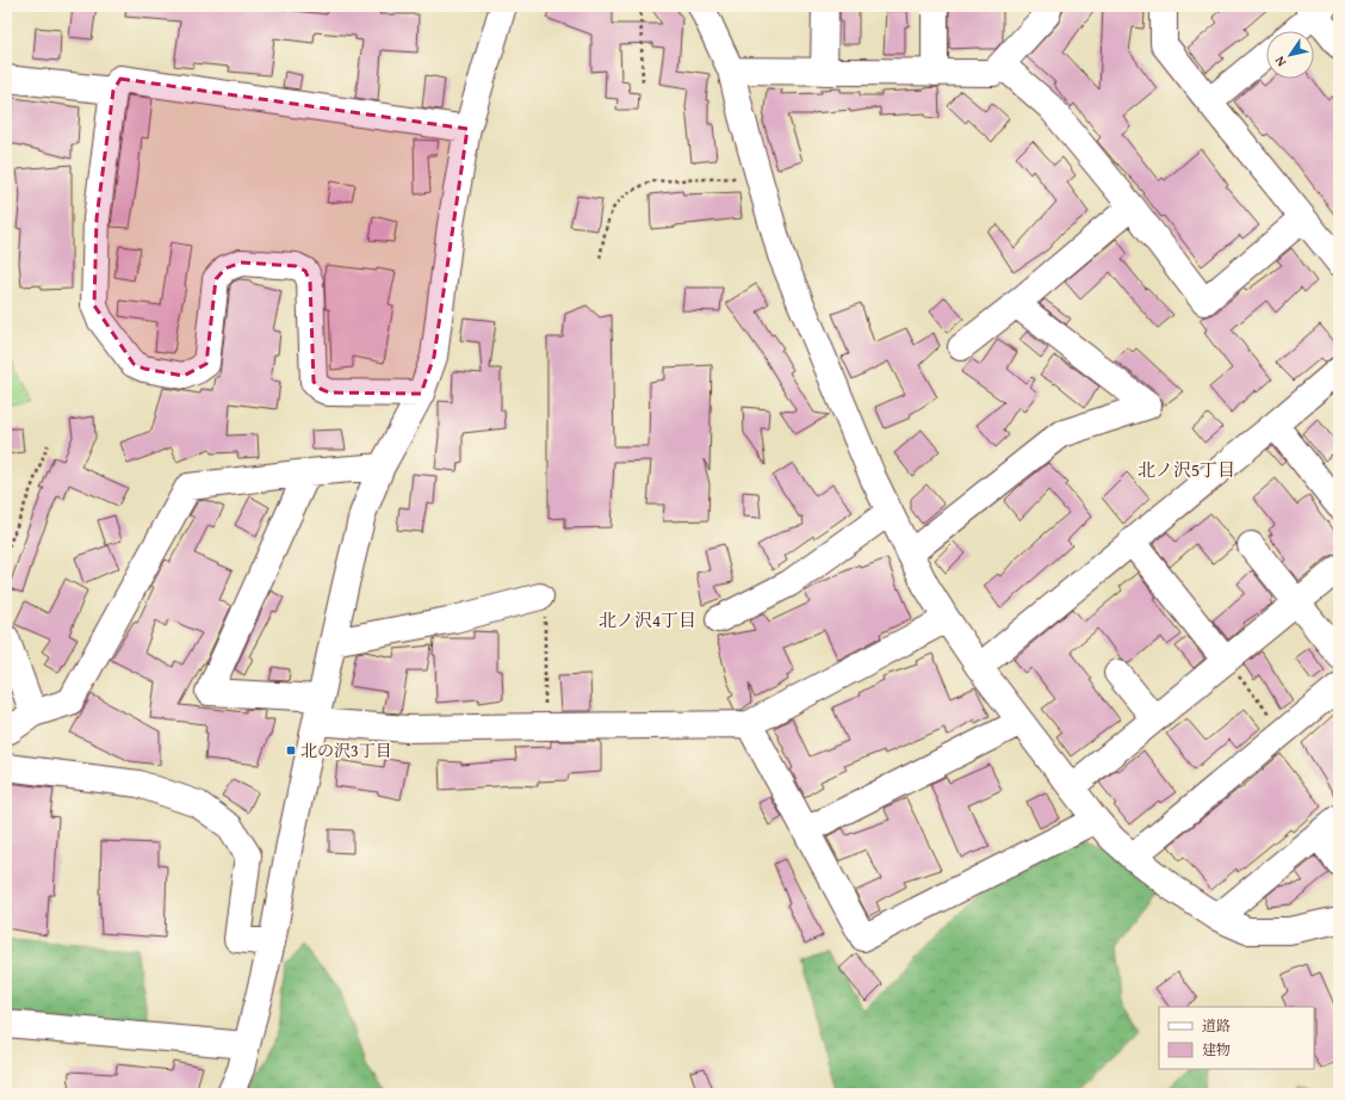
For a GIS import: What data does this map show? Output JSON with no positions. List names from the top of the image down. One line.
{"districts":["北ノ沢5丁目","北ノ沢4丁目"],"places":{"transit":["北の沢3丁目"]},"legend":["道路","建物"],"north":"bottom left"}
